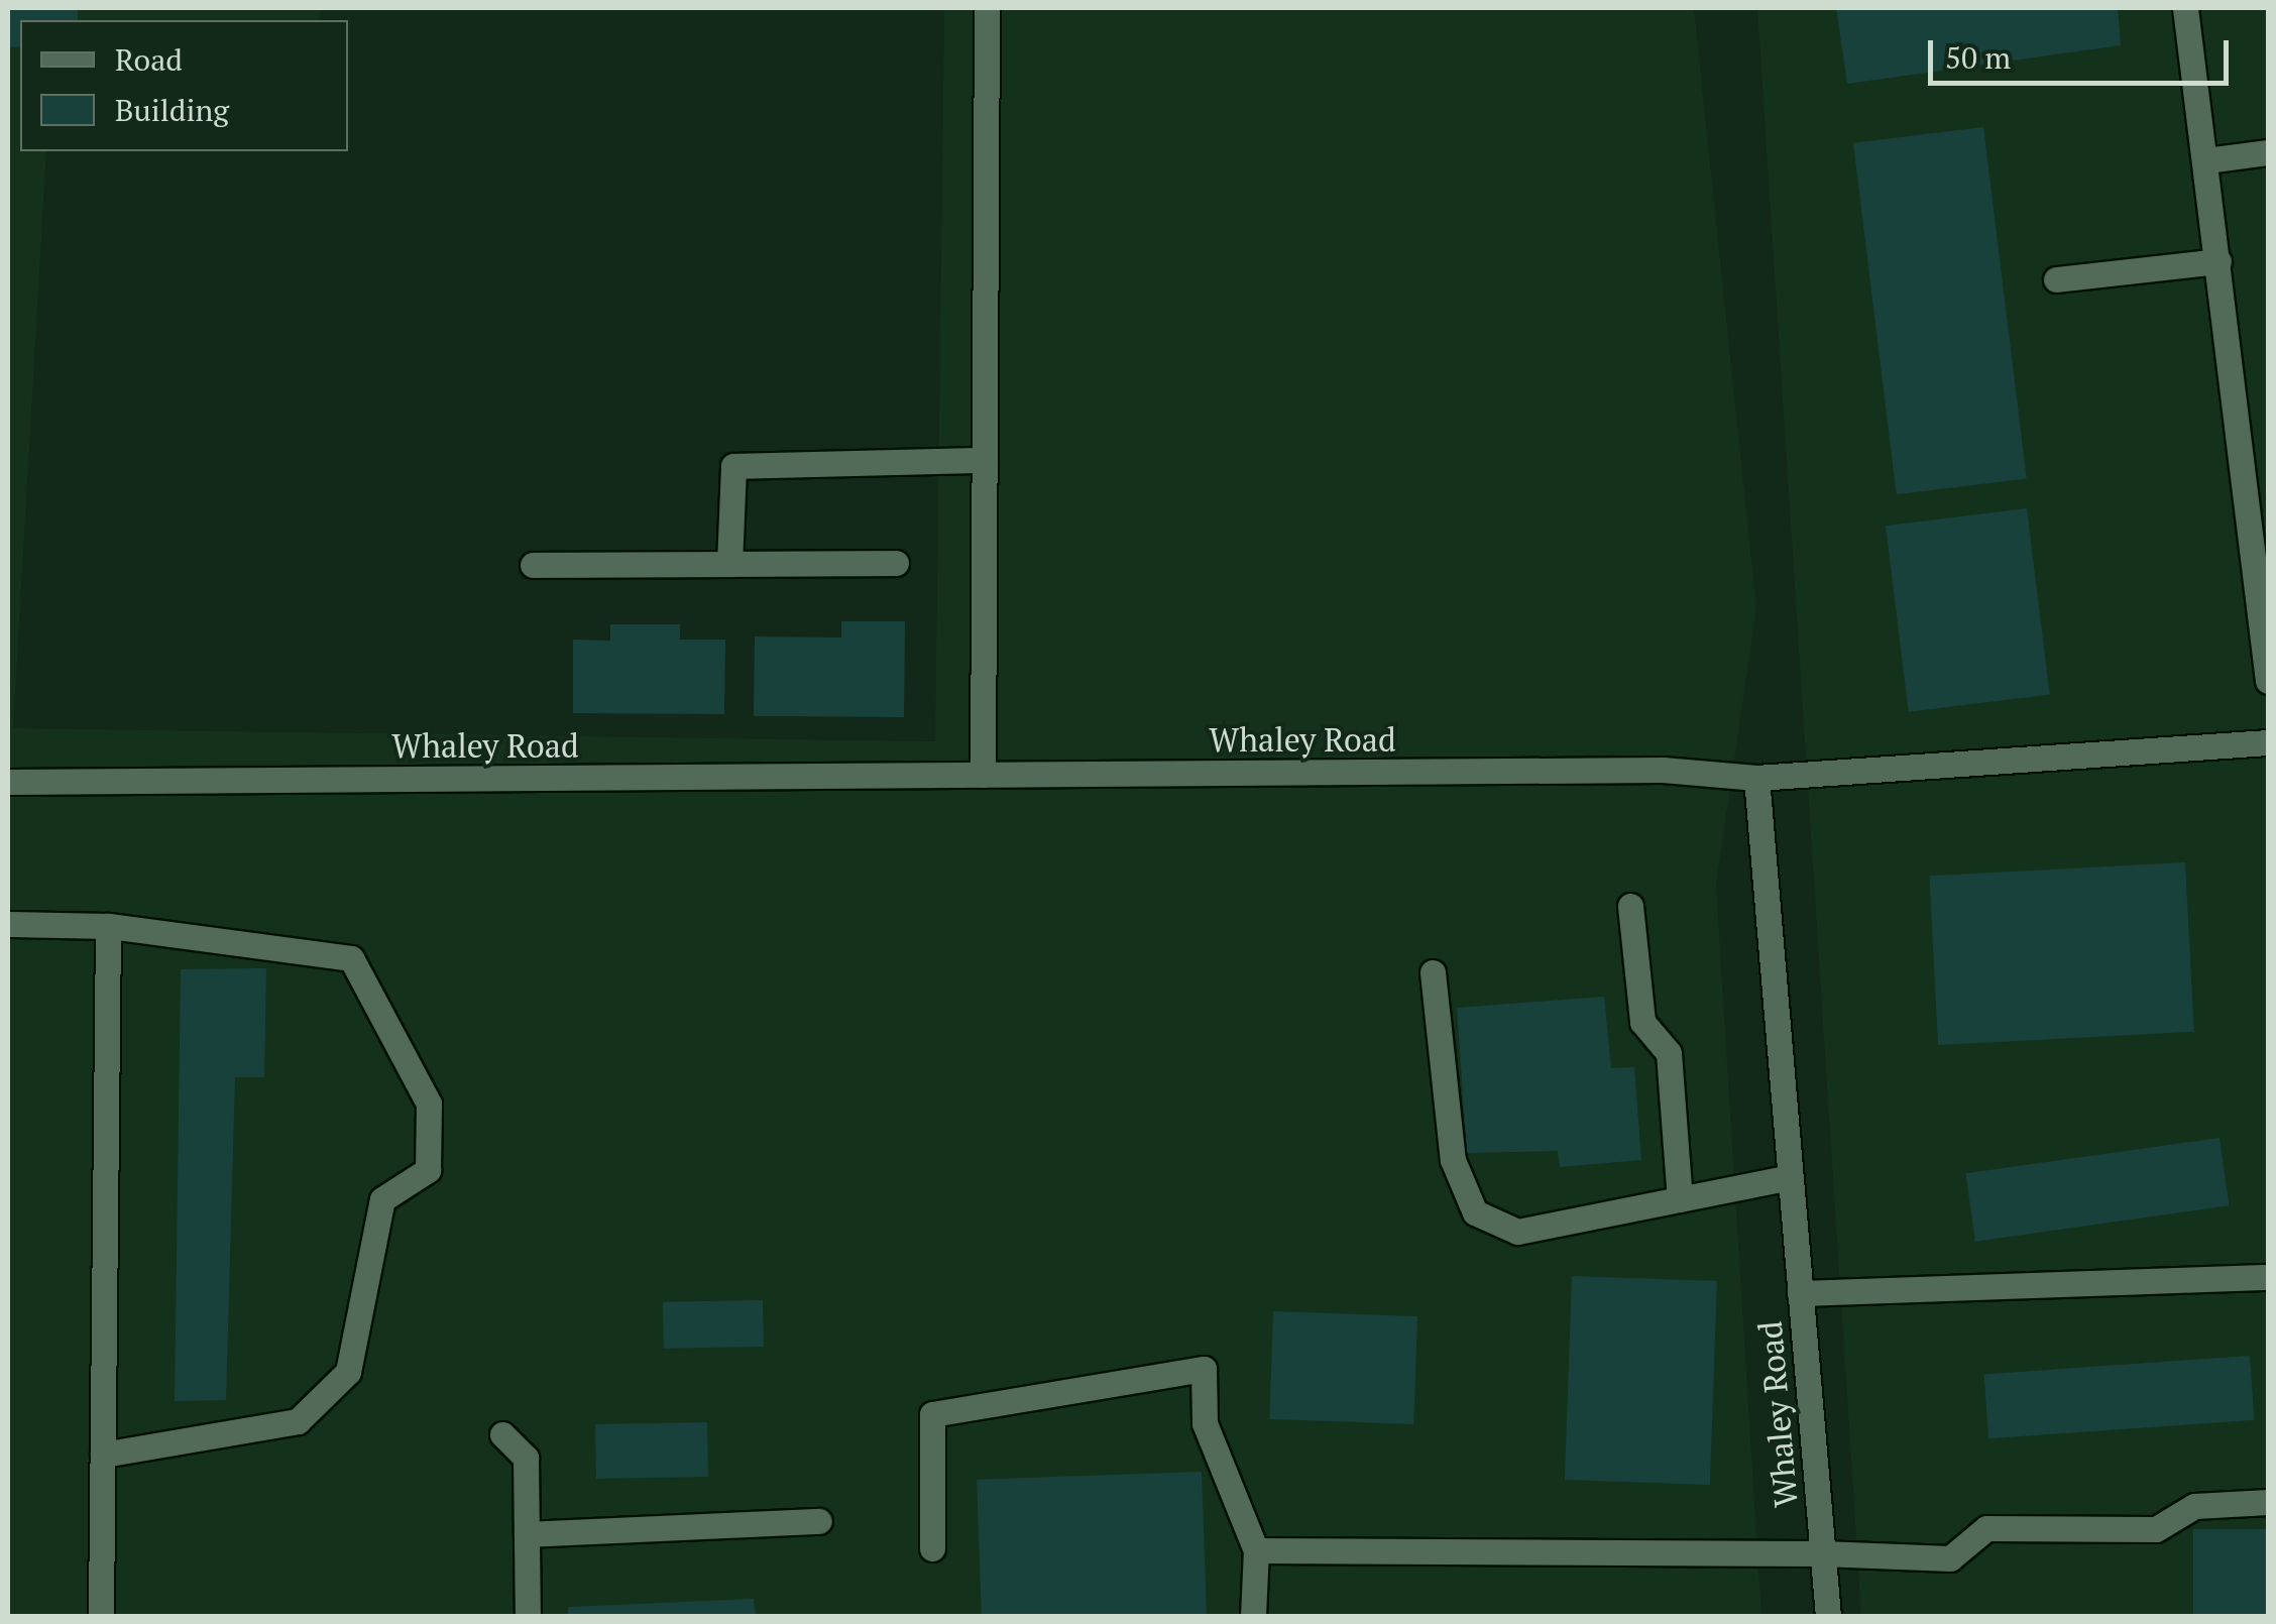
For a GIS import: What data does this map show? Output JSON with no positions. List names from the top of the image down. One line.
{"streets":{"street":["Whaley Road"]},"legend":["Road","Building"],"scale_bar":"50 m"}
